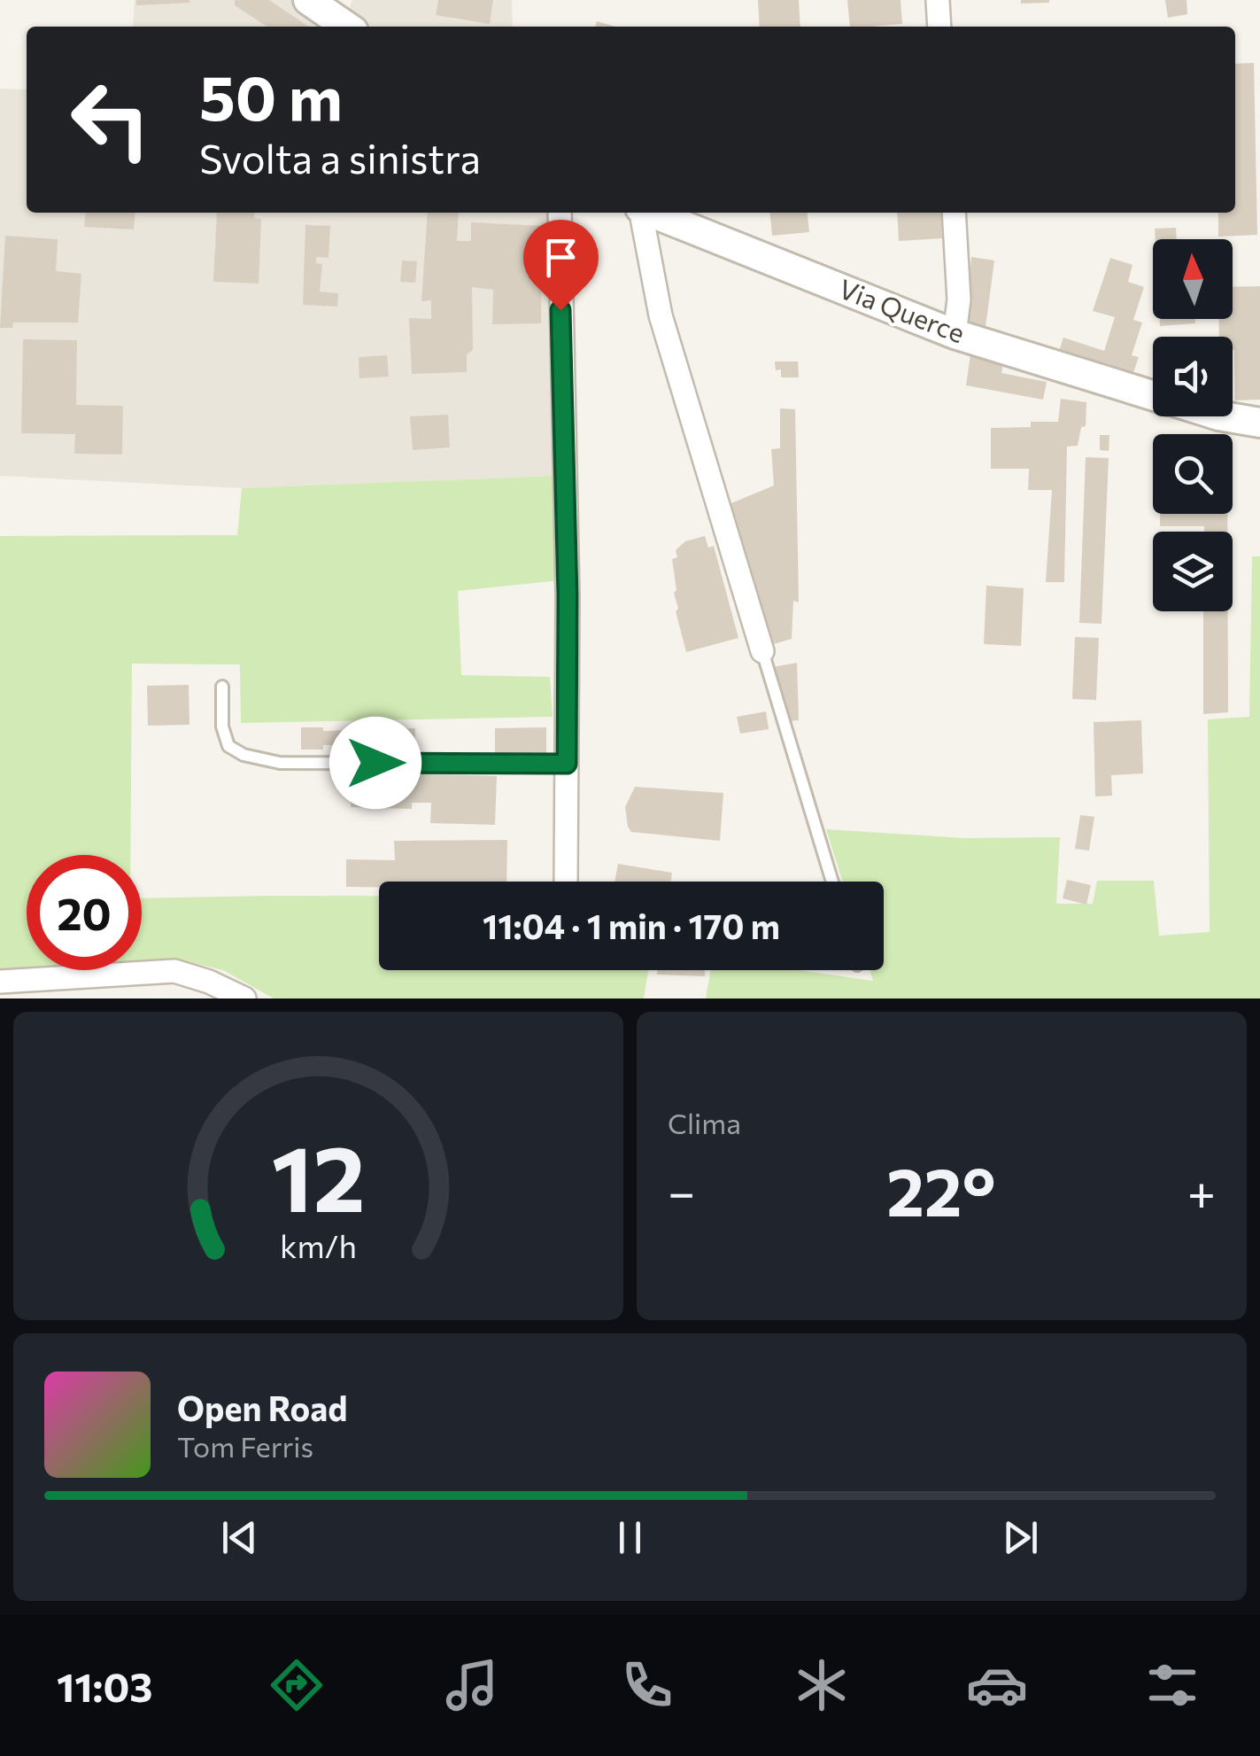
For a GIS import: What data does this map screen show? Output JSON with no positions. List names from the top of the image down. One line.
{"streets":{"street":["Via Querce"]},"north":"top","page":{"turn":["50 m","Svolta a sinistra"],"limit":"20","trip":"11:04 · 1 min · 170 m","tile":"Clima","heat":["−","22°","+"],"song":["Open Road","Tom Ferris"],"tabs":"11:03","gauge":["12","km/h"]}}
